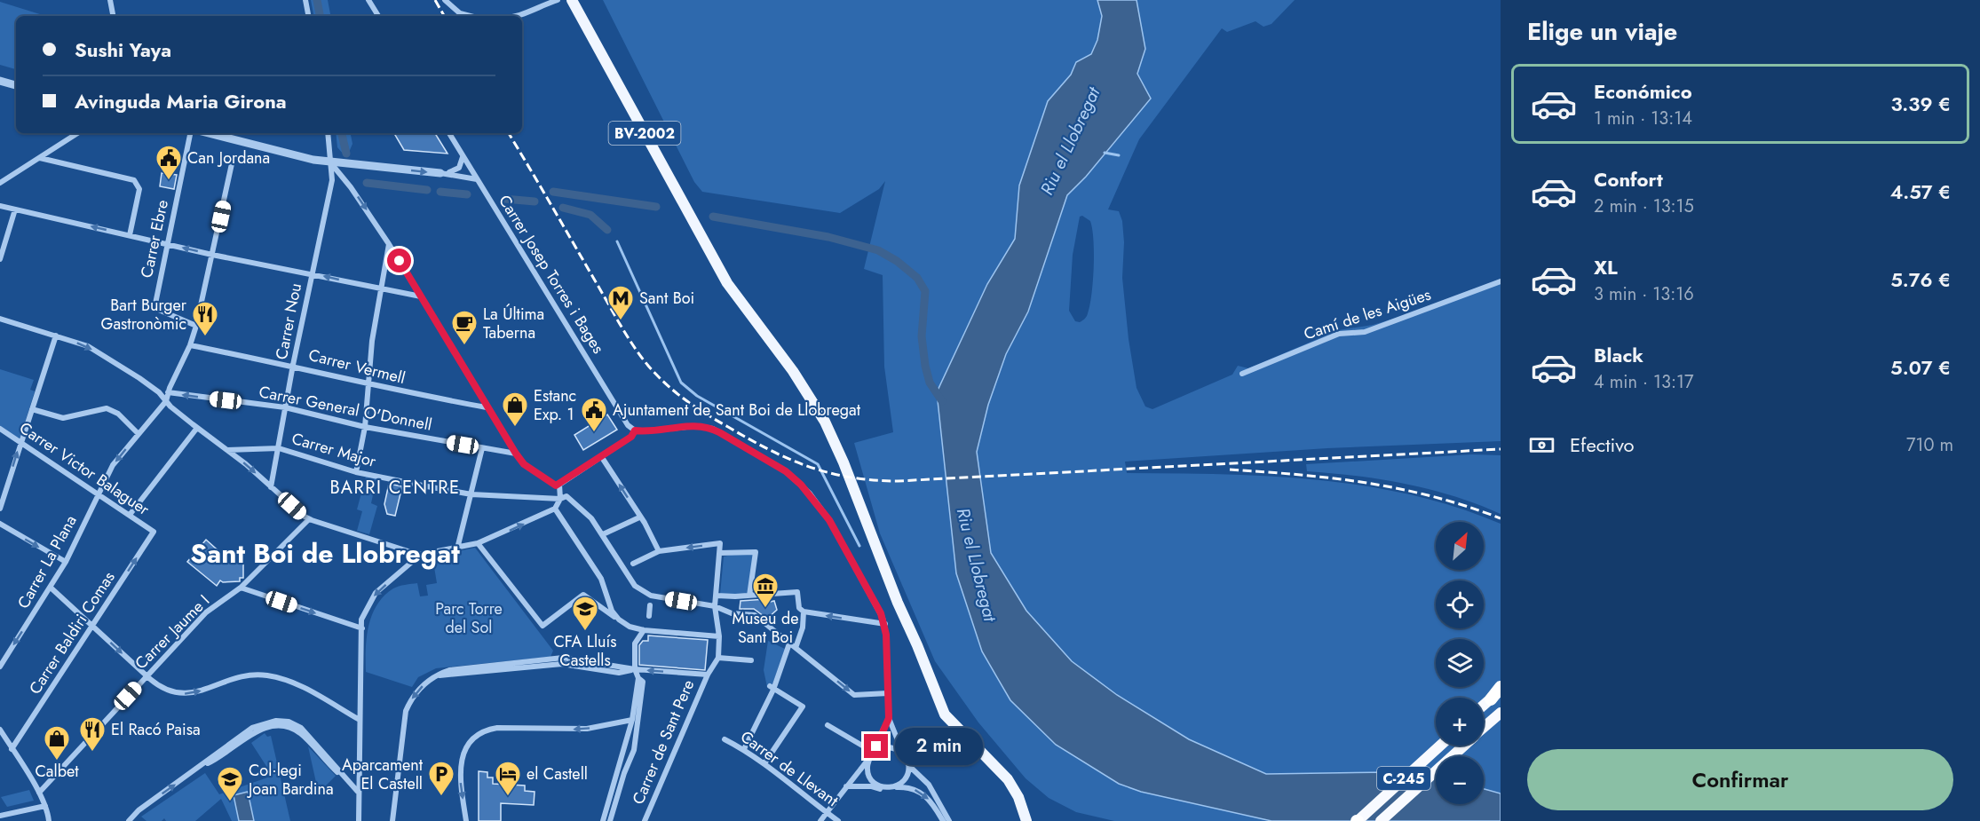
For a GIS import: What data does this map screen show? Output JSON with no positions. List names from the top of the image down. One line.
{"streets":{"highway":["C-245"],"main road":["BV-2002"],"street":["Carrer Ebre","Carrer Josep Torres i Bages","Camí de les Aigües","Carrer Nou","Carrer Vermell","Carrer General O'Donnell","Carrer Major","Carrer Victor Balaguer","Carrer La Plana","Carrer Jaume I","Carrer Baldiri Comas","Carrer de Sant Pere","Carrer de Llevant"]},"crossings":[["Carrer Nou","Carrer Vermell"],["Carrer Nou","Carrer General O'Donnell"],["Carrer Nou","Carrer Major"],["Carrer Victor Balaguer","Carrer La Plana"],["Carrer Victor Balaguer","Carrer Baldiri Comas"]],"one_way":["Carrer Baldiri Comas"],"districts":["BARRI CENTRE","Sant Boi de Llobregat"],"water":["Riu el Llobregat"],"parks":["Parc Torre del Sol"],"places":{"public building":["Can Jordana","Ajuntament de Sant Boi de Llobregat"],"metro station":["Sant Boi"],"restaurant":["Bart Burger Gastronòmic","El Racó Paisa"],"cafe":["La Última Taberna"],"shop":["Estanc Exp. 1","Calbet"],"museum":["Museu de Sant Boi"],"school or university":["CFA Lluís Castells","Col·legi Joan Bardina"],"parking":["Aparcament El Castell"],"hotel":["el Castell"]},"north":"top right","page":{"heading":"Elige un viaje","banner":["Sushi Yaya","Avinguda Maria Girona"],"list":[{"name":"Económico","note":"1 min · 13:14","value":"3.39 €"},{"name":"Confort","note":"2 min · 13:15","value":"4.57 €"},{"name":"XL","note":"3 min · 13:16","value":"5.76 €"},{"name":"Black","note":"4 min · 13:17","value":"5.07 €"}],"pay":["Efectivo","710 m"],"map_buttons":["+","−"],"bubble":"2 min","buttons":"Confirmar"}}
